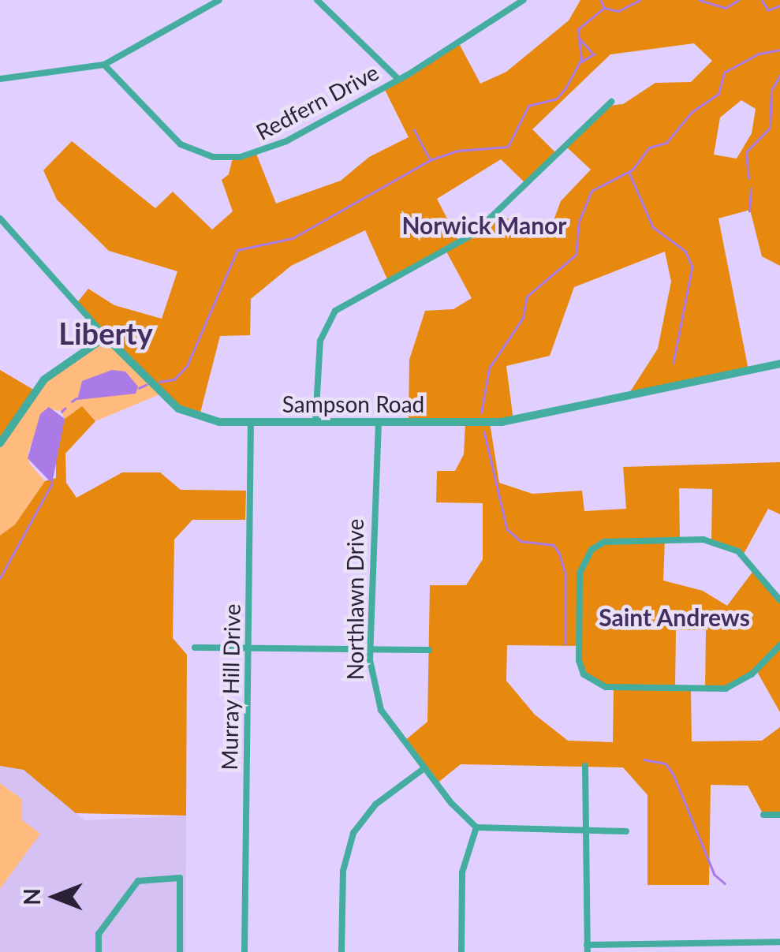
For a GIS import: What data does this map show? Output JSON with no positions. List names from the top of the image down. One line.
{"streets":{"street":["Redfern Drive","Sampson Road","Northlawn Drive","Murray Hill Drive"]},"crossings":[["Sampson Road","Northlawn Drive"],["Sampson Road","Murray Hill Drive"]],"districts":["Norwick Manor","Liberty","Saint Andrews"],"north":"left"}
